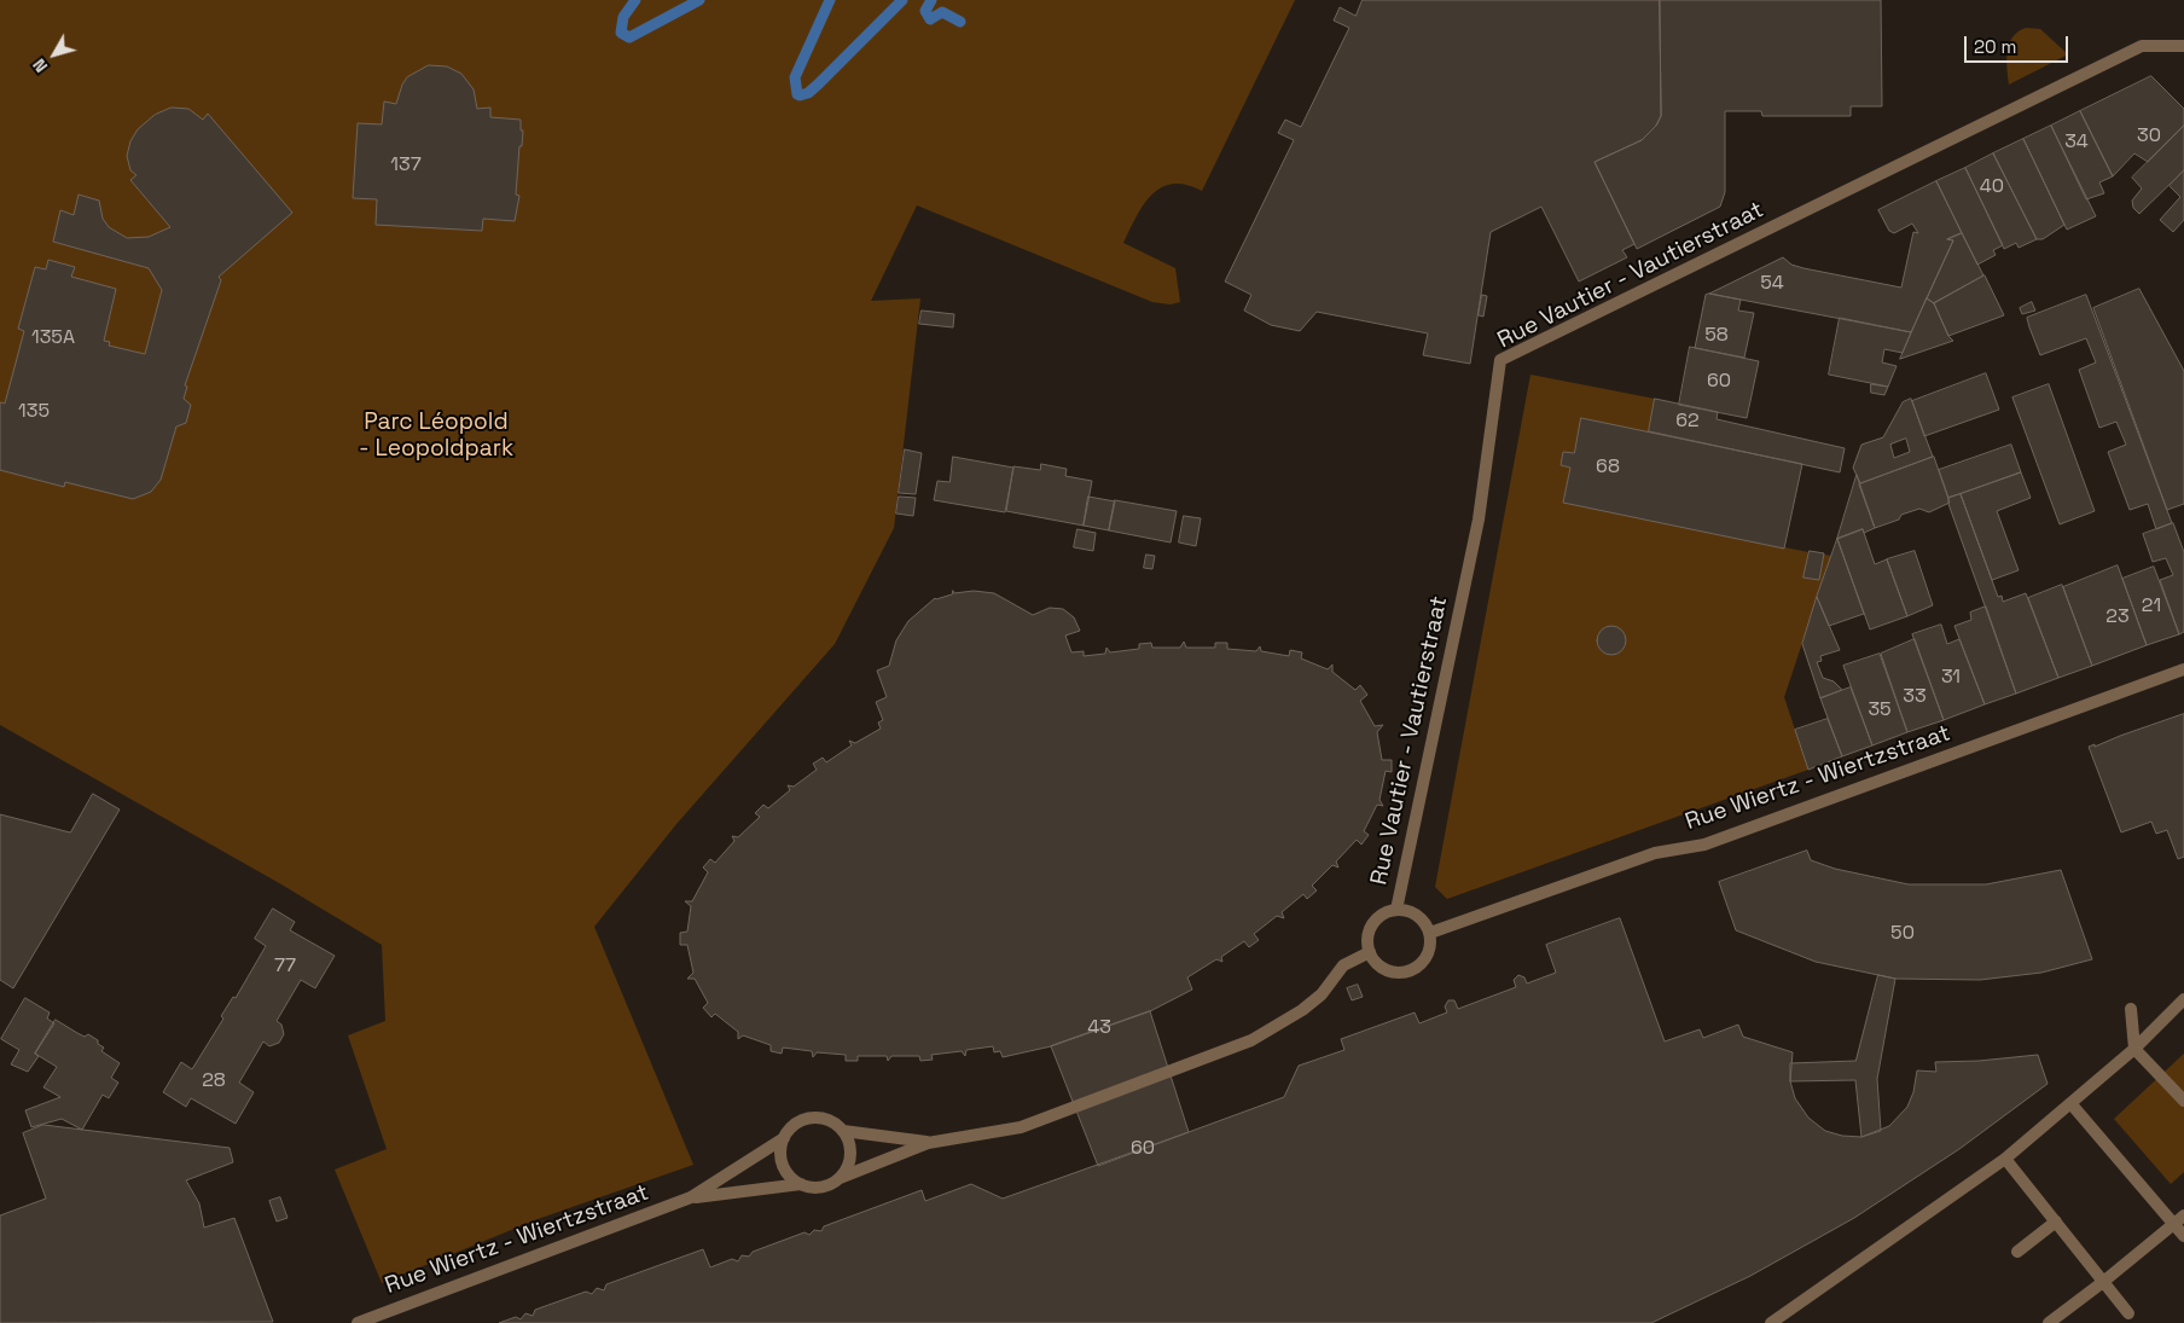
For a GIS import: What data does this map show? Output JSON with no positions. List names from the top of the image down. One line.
{"streets":{"street":["Rue Vautier - Vautierstraat","Rue Wiertz - Wiertzstraat"]},"crossings":[["Rue Vautier - Vautierstraat","Rue Wiertz - Wiertzstraat"]],"parks":["Parc Léopold - Leopoldpark"],"house_numbers":["30","34","137","40","54","58","135A","60","135","62","68","21","23","31","33","35","50","77","43","28","60"],"scale_bar":"20 m","north":"bottom left"}
